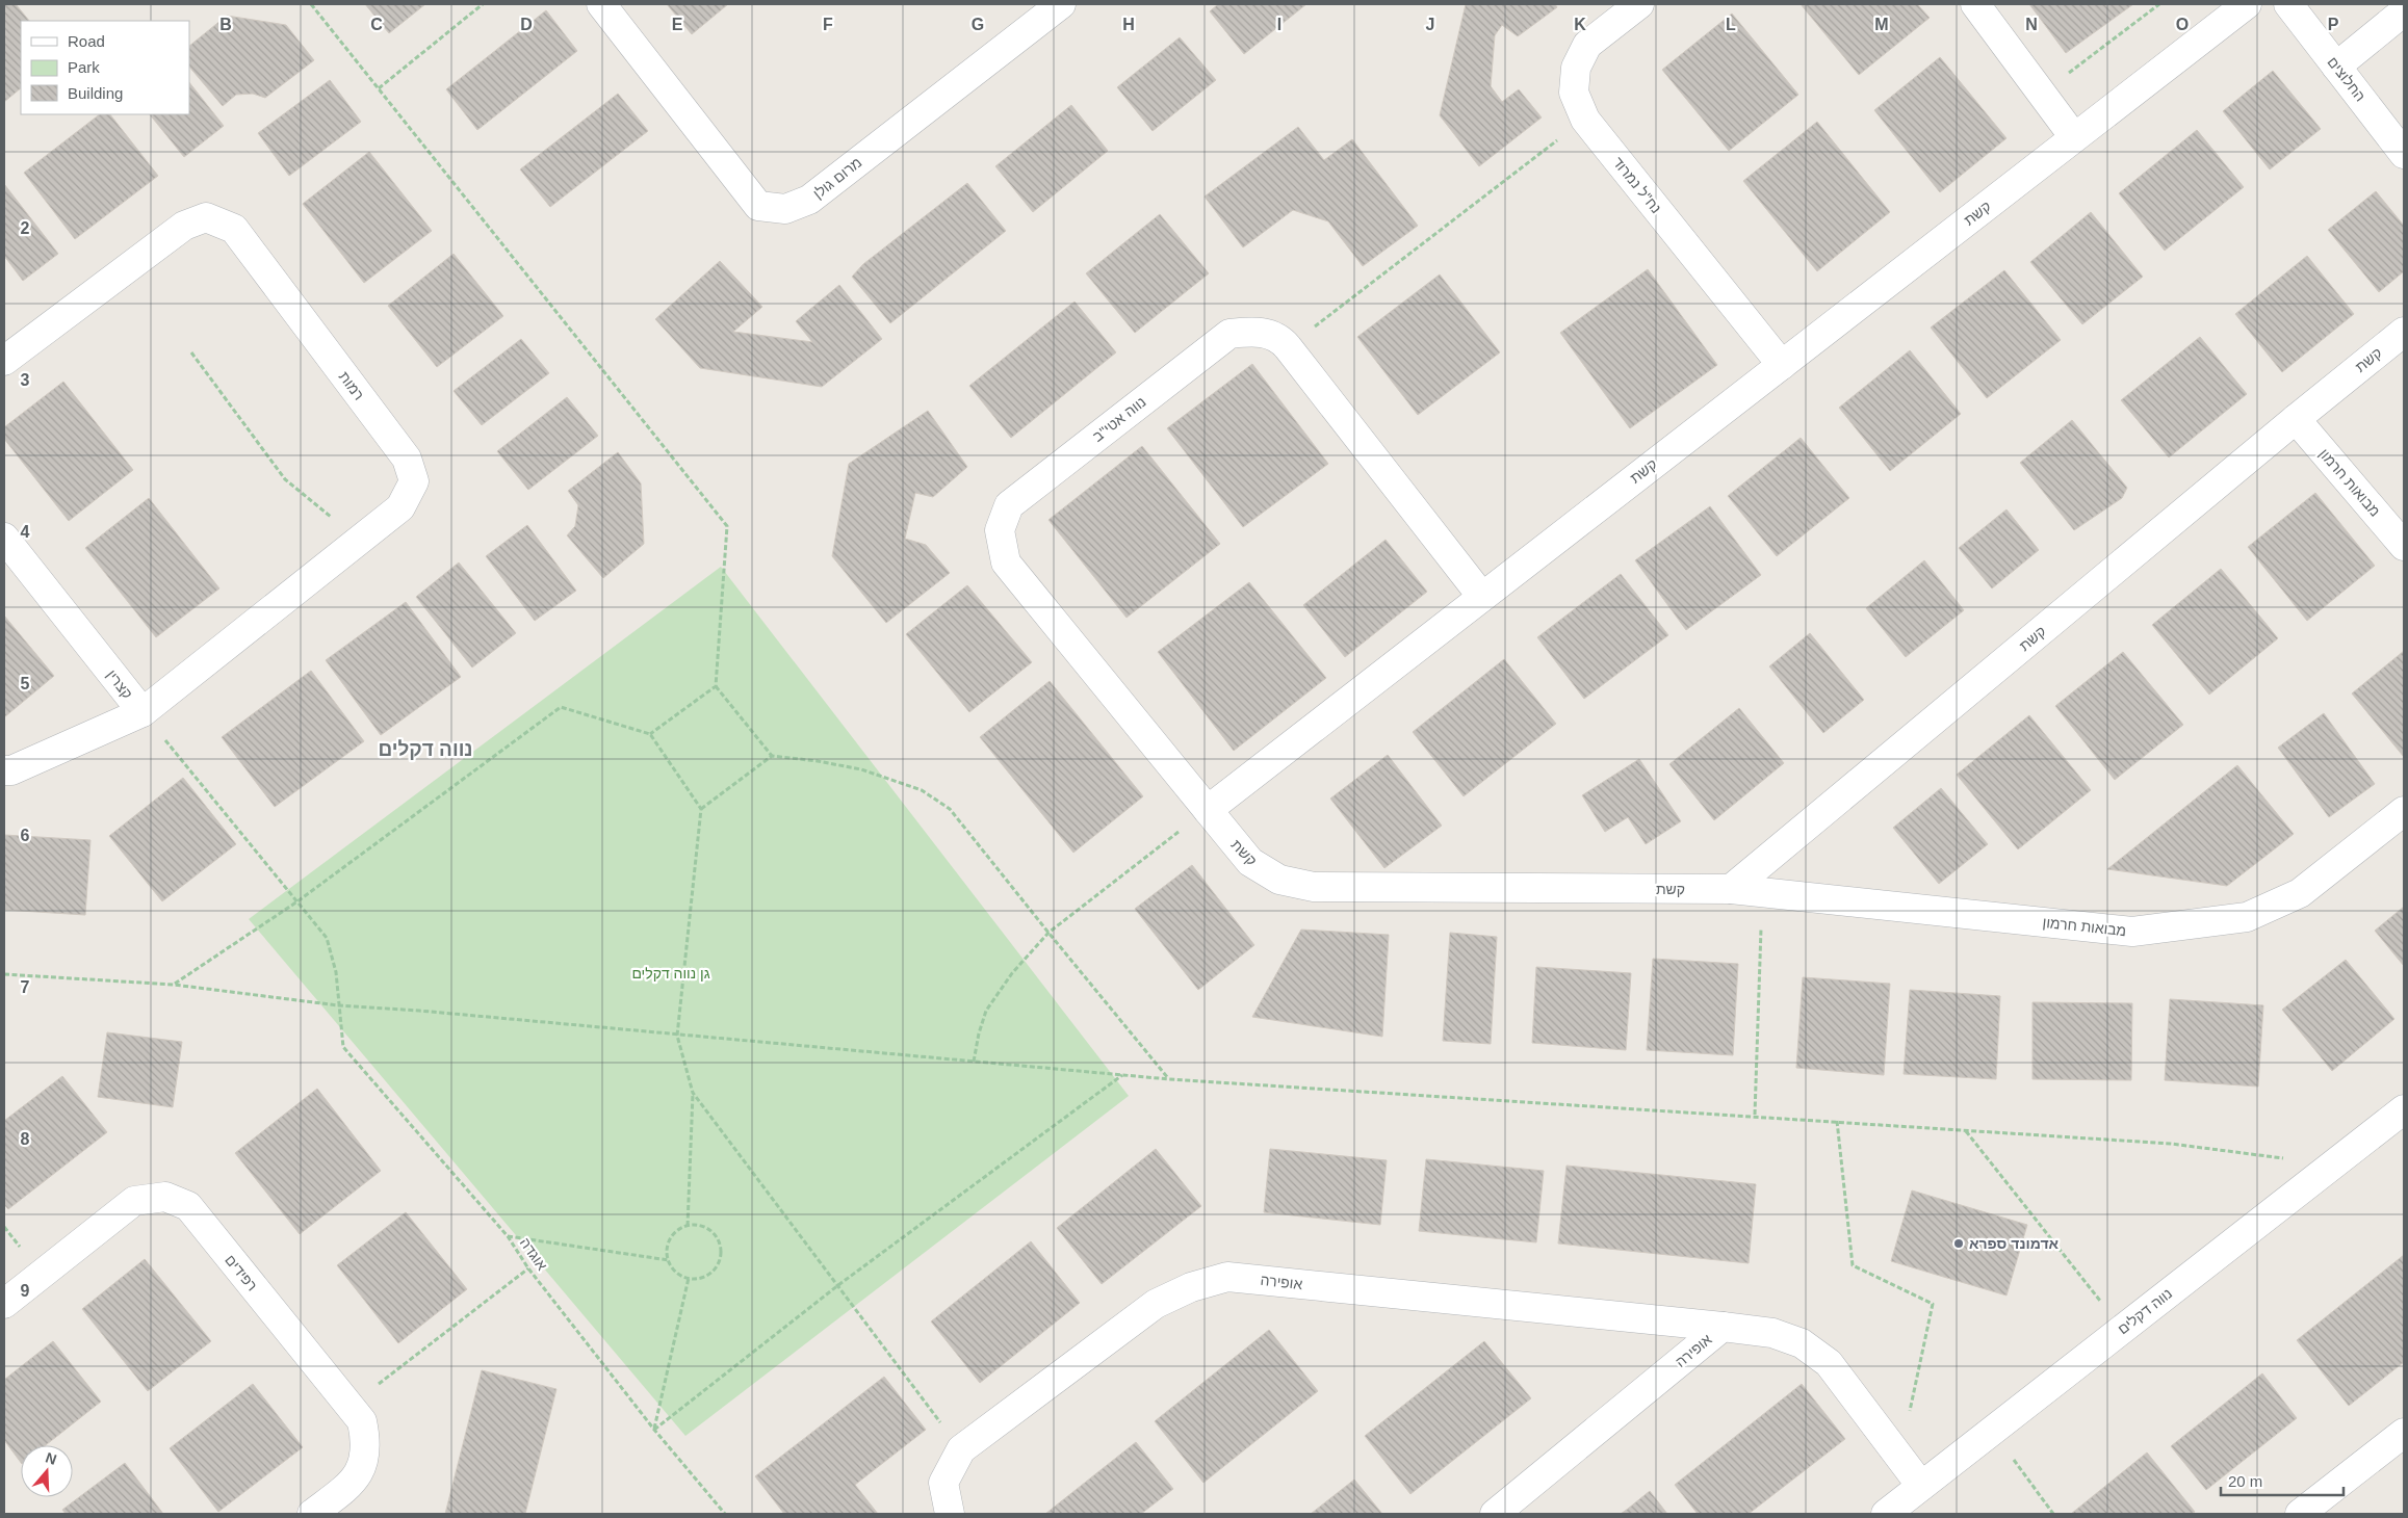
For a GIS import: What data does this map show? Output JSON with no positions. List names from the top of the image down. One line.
{"streets":{"street":["החלוצים","מרום גולן","נח\"ל נמרוד","קשת","רמות","נווה אטי\"ב","מבואות חרמון","קצרין","רפידים","אופירה","נווה דקלים"],"path":["אוגדה"]},"crossings":[["נח\"ל נמרוד","קשת"],["קשת","נווה אטי\"ב"],["קשת","מבואות חרמון"],["רמות","קצרין"],["רמות","אוגדה"],["קצרין","אוגדה"],["אופירה","נווה דקלים"]],"districts":["נווה דקלים"],"parks":["גן נווה דקלים"],"places":["אדמונד ספרא"],"legend":["Road","Park","Building"],"scale_bar":"20 m","north":"top","grid":{"columns":["B","C","D","E","F","G","H","I","J","K","L","M","N","O","P"],"rows":["2","3","4","5","6","7","8","9"]}}
